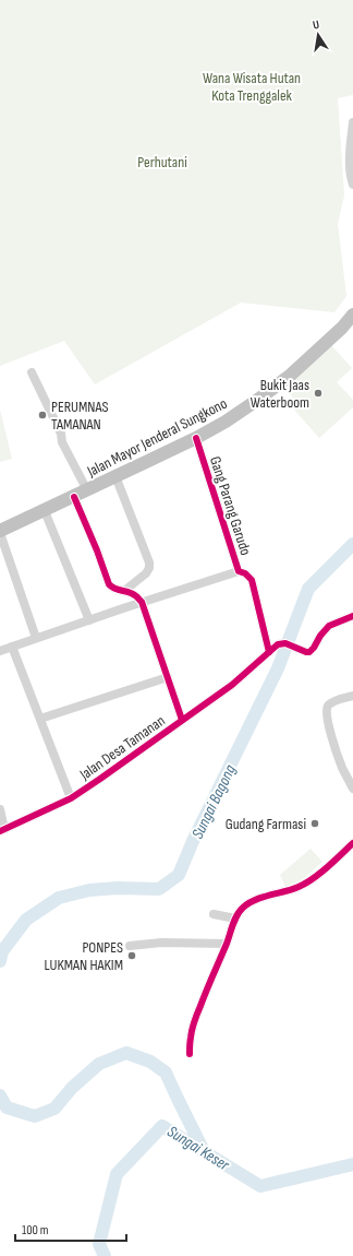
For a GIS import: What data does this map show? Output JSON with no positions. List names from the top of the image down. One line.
{"streets":{"highway":["Jalan Mayor Jenderal Sungkono"],"street":["Gang Parang Garudo","Jalan Desa Tamanan"]},"crossings":[["Jalan Mayor Jenderal Sungkono","Gang Parang Garudo"],["Gang Parang Garudo","Jalan Desa Tamanan"]],"water":["Sungai Bagong","Sungai Keser"],"parks":["Wana Wisata Hutan Kota Trenggalek","Perhutani"],"places":["Bukit Jaas Waterboom","PERUMNAS TAMANAN","Gudang Farmasi","PONPES LUKMAN HAKIM"],"scale_bar":"100 m","north":"top"}
